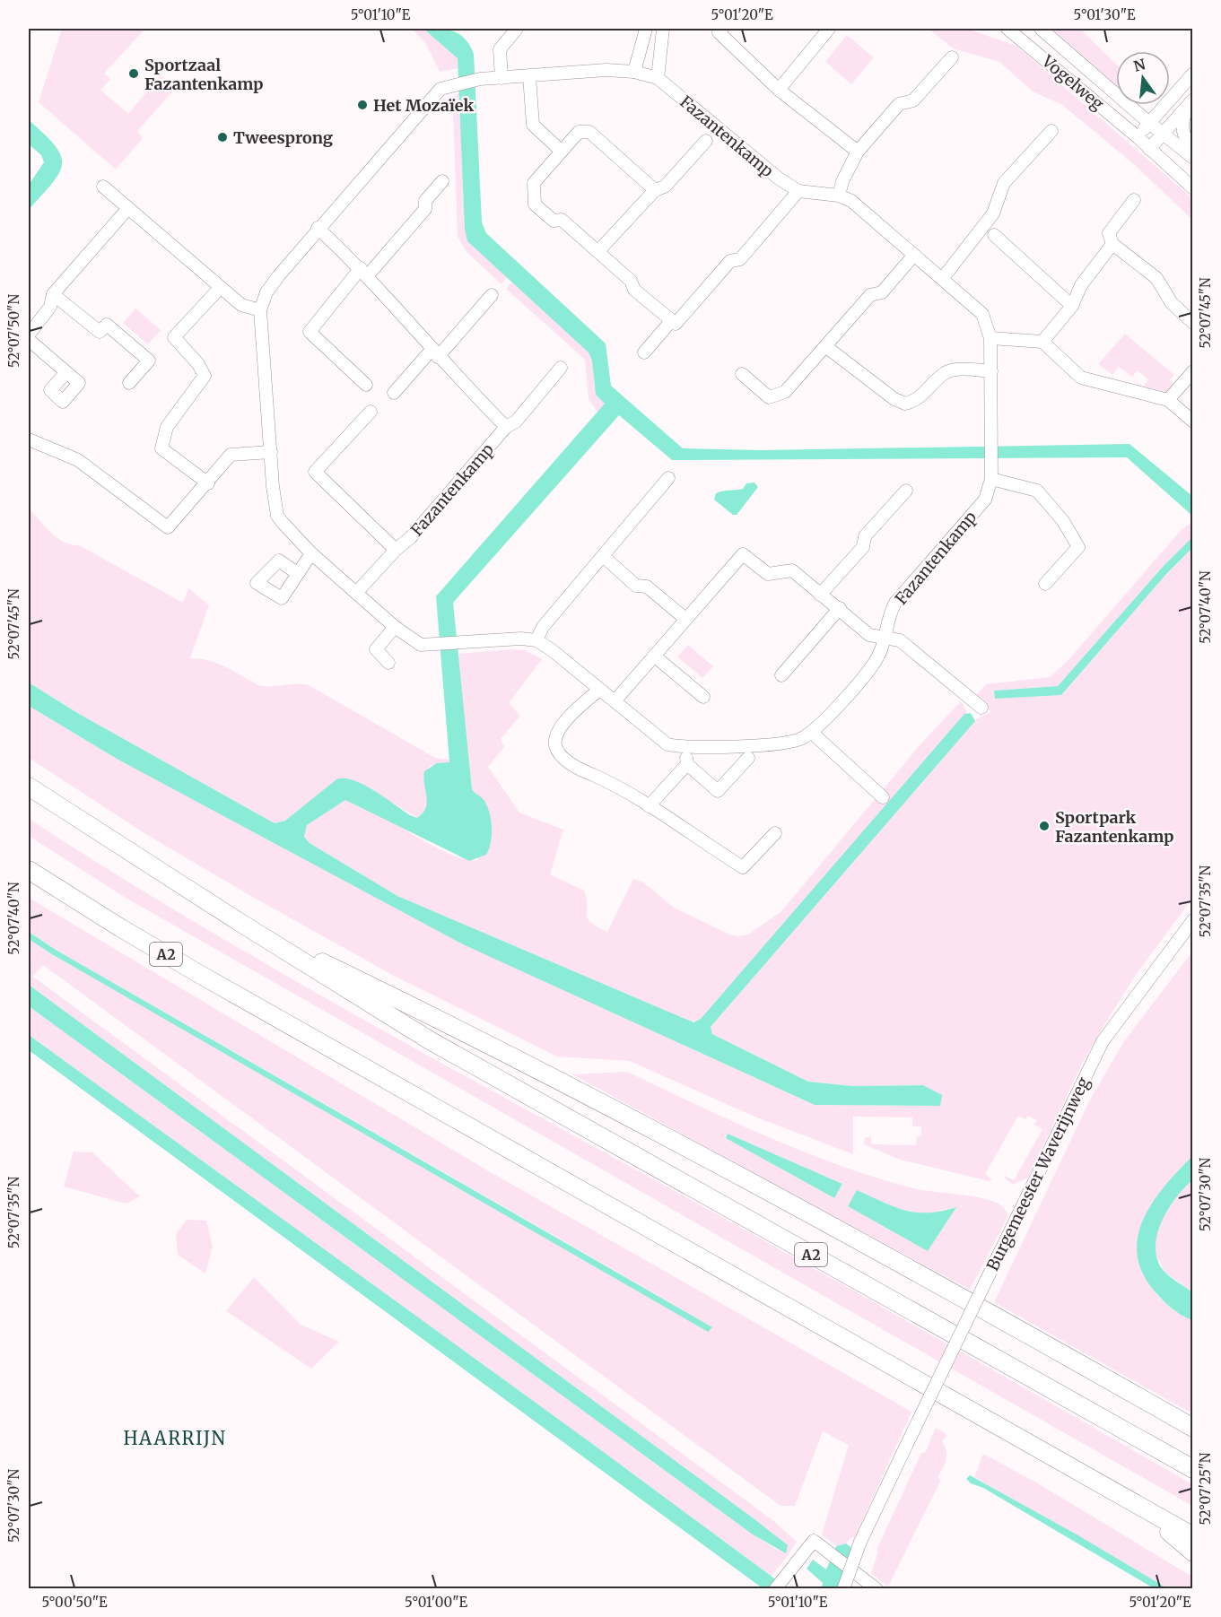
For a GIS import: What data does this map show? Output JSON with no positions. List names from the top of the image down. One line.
{"streets":{"highway":["A2"],"street":["Vogelweg","Fazantenkamp","Burgemeester Waverijnweg"]},"districts":["HAARRIJN"],"places":["Sportzaal Fazantenkamp","Het Mozaïek","Tweesprong","Sportpark Fazantenkamp"],"north":"top","coordinates":["5°01'10\"E","5°01'20\"E","5°01'30\"E","52°07'45\"N","52°07'50\"N","52°07'40\"N","52°07'35\"N","52°07'30\"N","52°07'25\"N","5°00'50\"E","5°01'00\"E"]}
